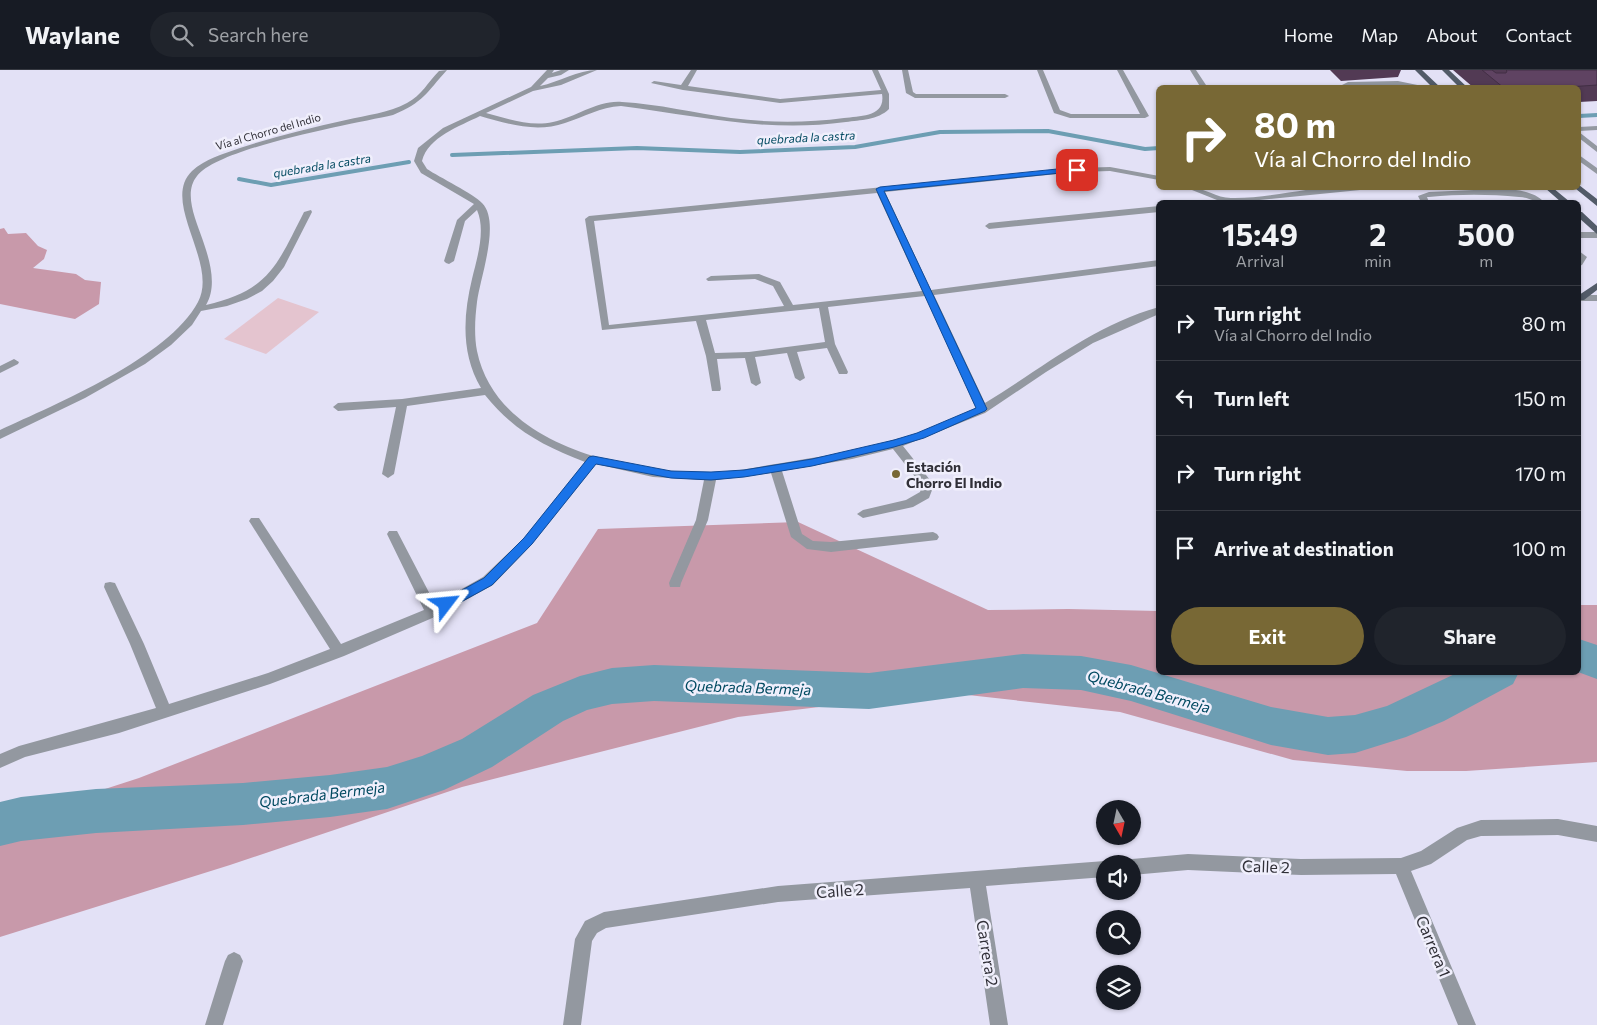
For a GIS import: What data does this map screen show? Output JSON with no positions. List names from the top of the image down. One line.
{"streets":{"street":["Vía al Chorro del Indio","Calle 2","Carrera 1","Carrera 2"]},"crossings":[["Calle 2","Carrera 1"],["Calle 2","Carrera 2"]],"water":["quebrada la castra","Quebrada Bermeja"],"places":["Estación Chorro El Indio"],"north":"bottom","page":{"header":"Waylane","search":"Search here","nav":["Home","Map","About","Contact"],"turn":["80 m","Vía al Chorro del Indio"],"eta":["15:49","Arrival","2","min","500","m"],"list":[{"name":"Turn right","note":"Vía al Chorro del Indio","value":"80 m"},{"name":"Turn left","value":"150 m"},{"name":"Turn right","value":"170 m"},{"name":"Arrive at destination","value":"100 m"}],"buttons":["Exit","Share"]}}
